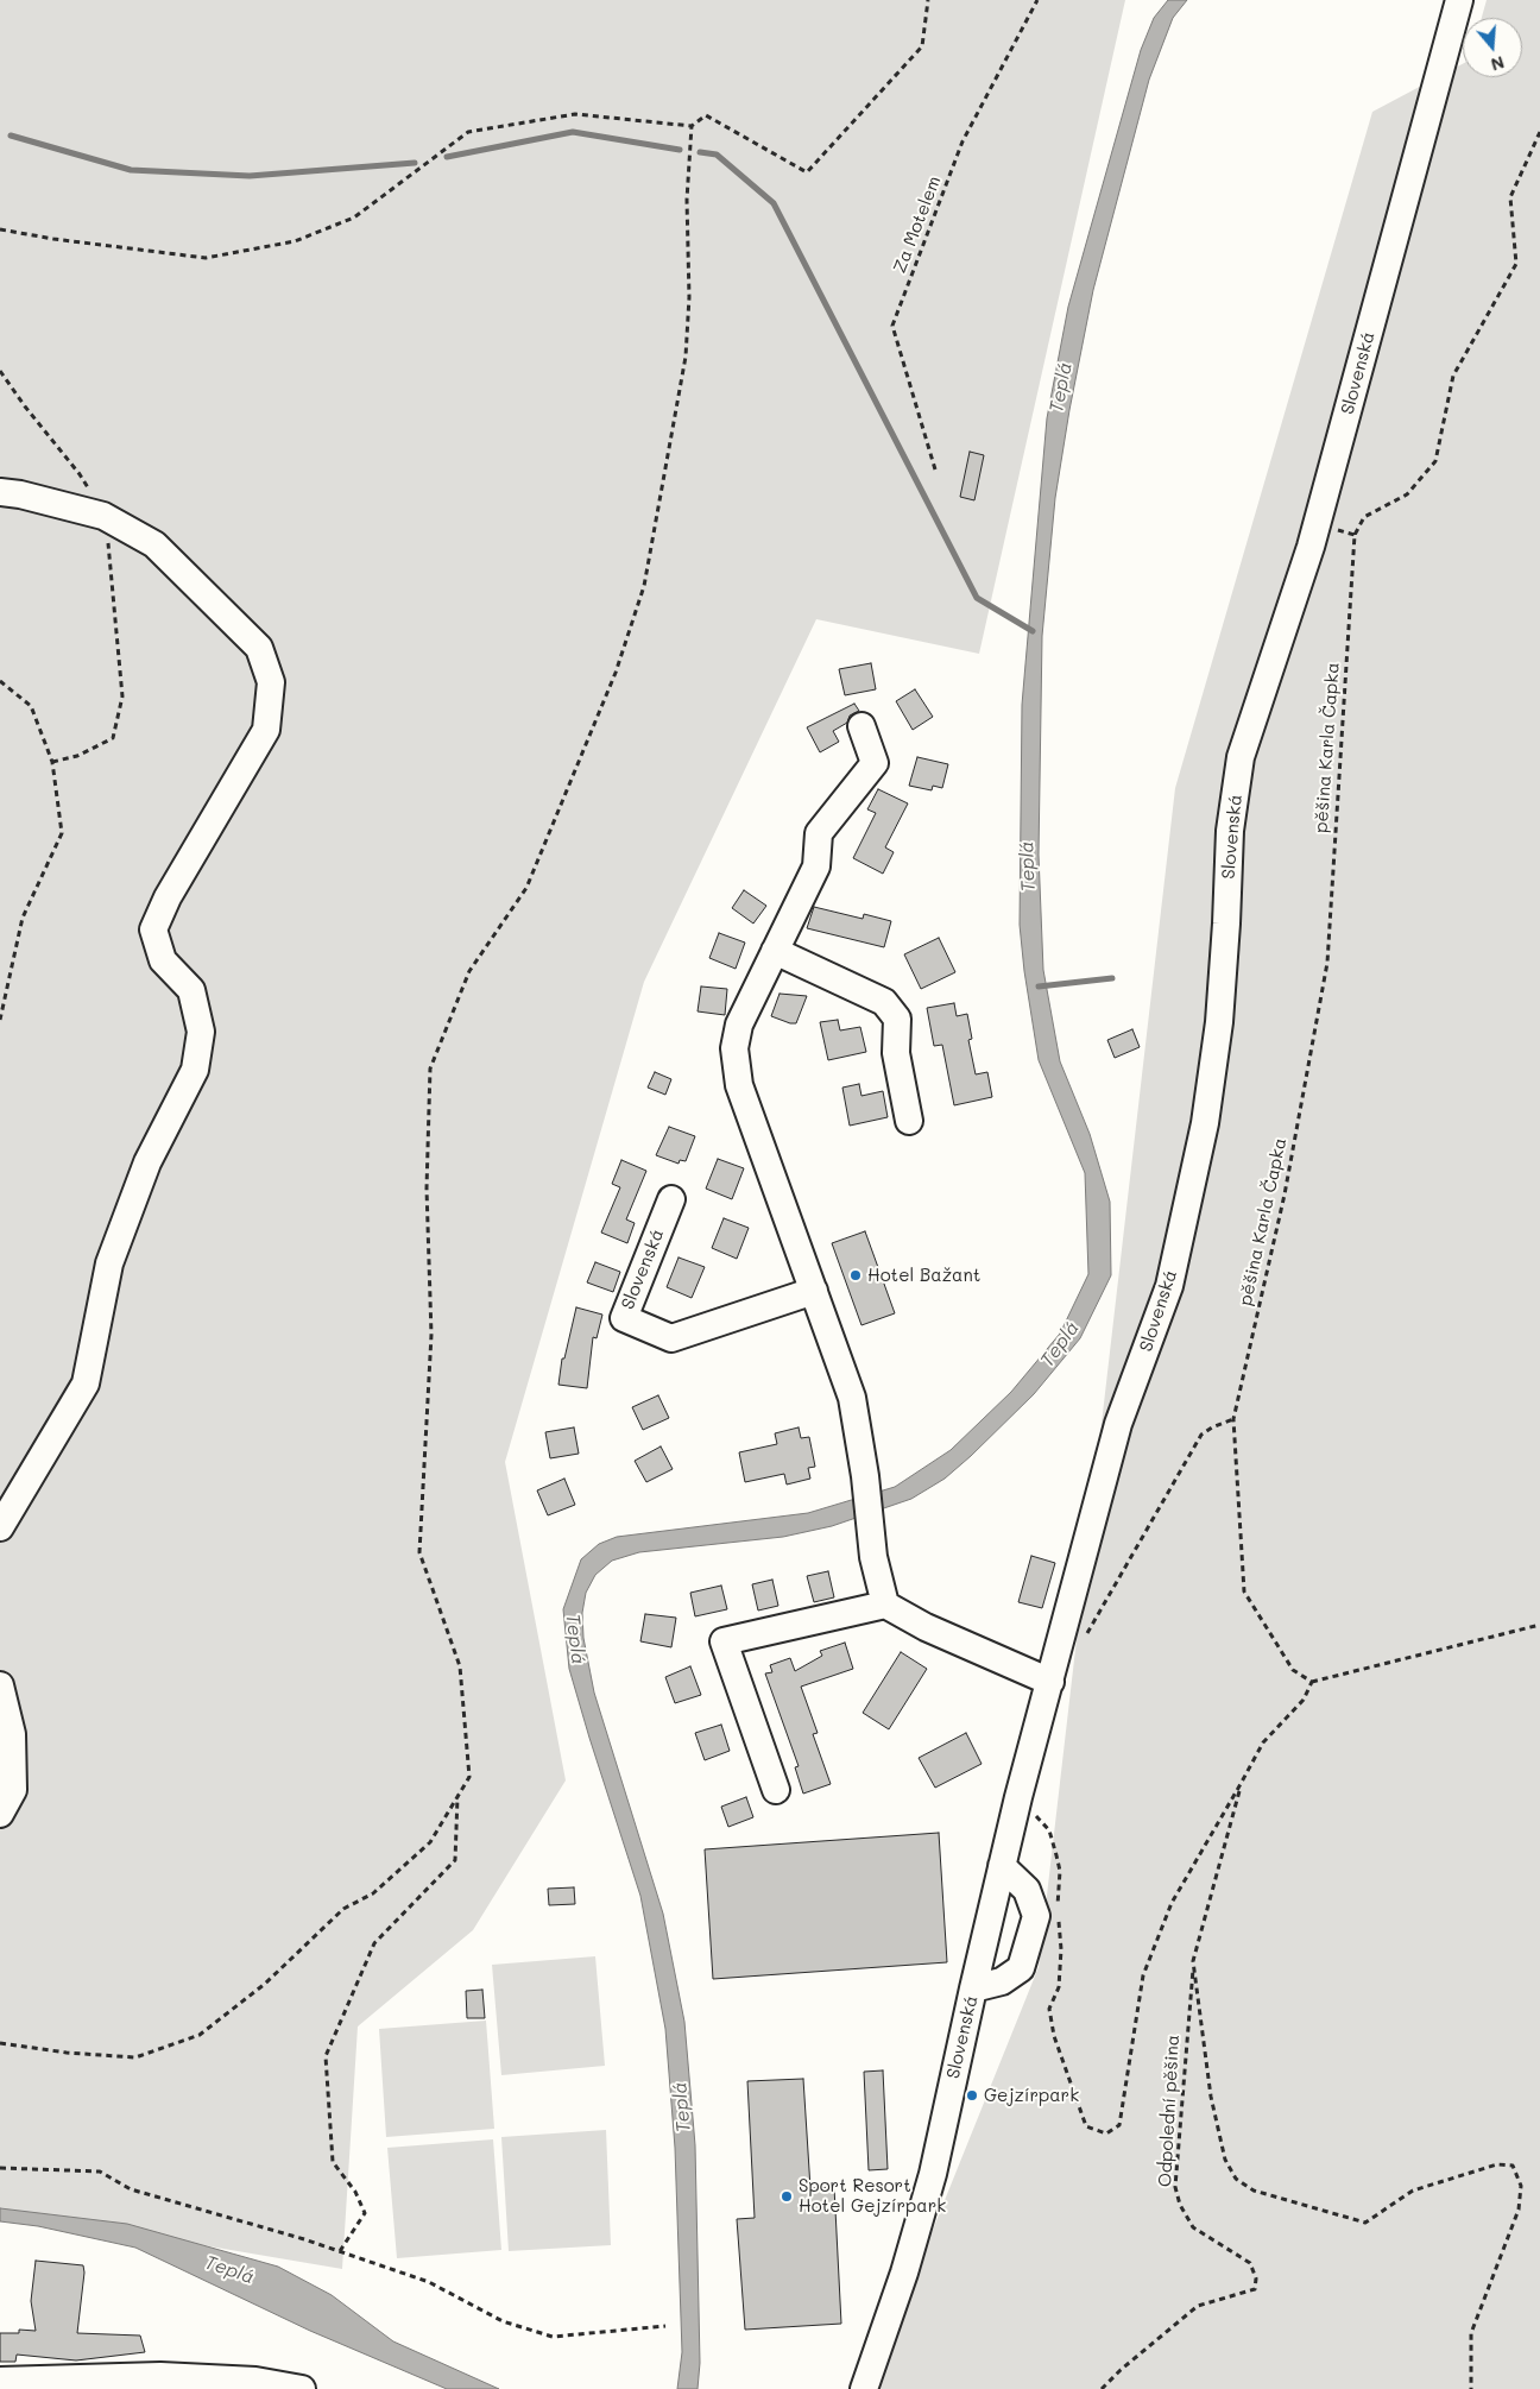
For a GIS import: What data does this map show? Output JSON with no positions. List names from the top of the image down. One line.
{"streets":{"street":["Slovenská"],"path":["Za Motelem","pěšina Karla Čapka","Odpolední pěšina"]},"water":["Teplá"],"places":["Hotel Bažant","Gejzírpark","Sport Resort Hotel Gejzírpark"],"north":"bottom"}
